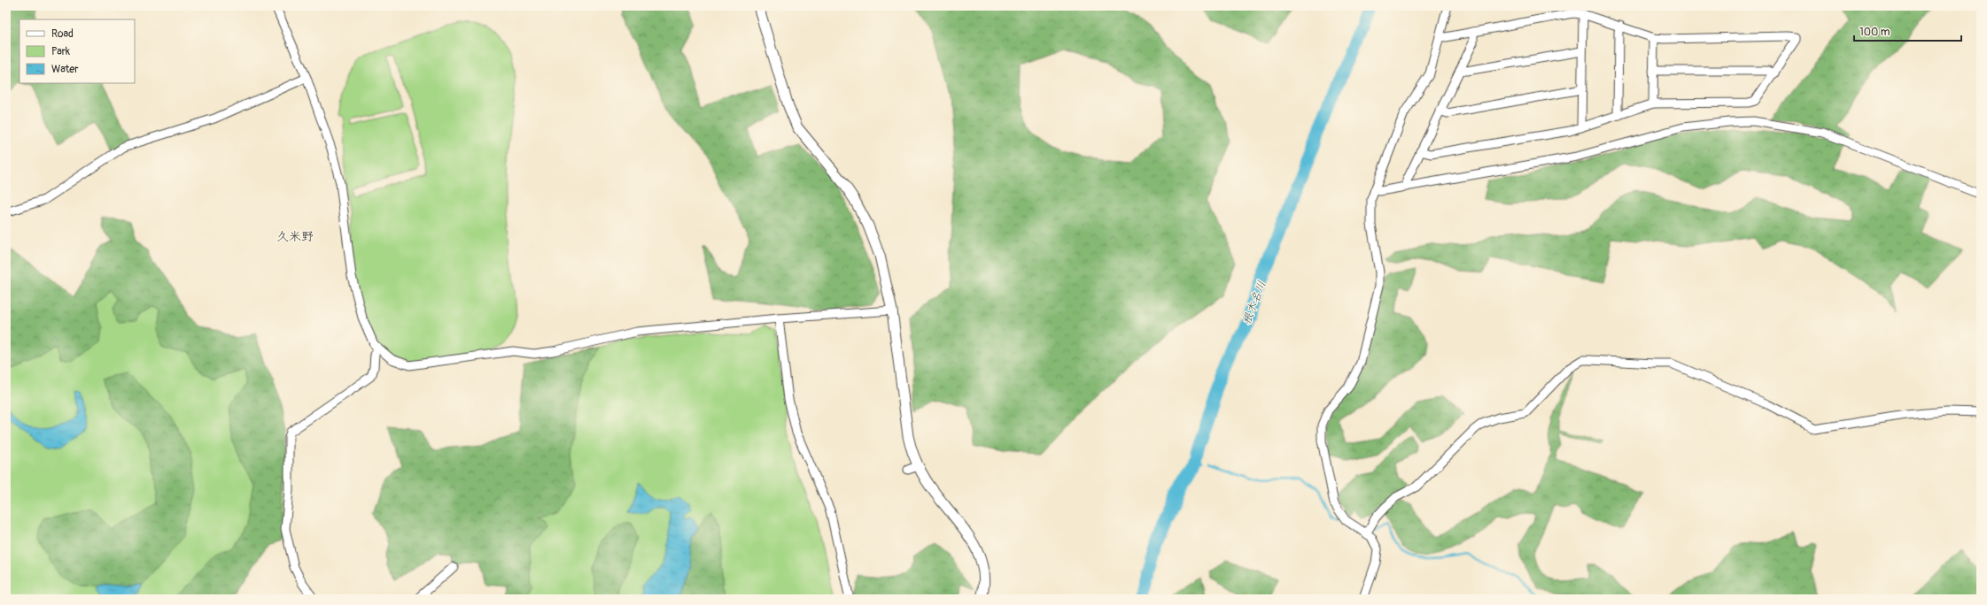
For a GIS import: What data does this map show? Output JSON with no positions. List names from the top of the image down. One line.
{"districts":["久米野"],"water":["根木名川"],"legend":["Road","Park","Water"],"scale_bar":"100 m"}
